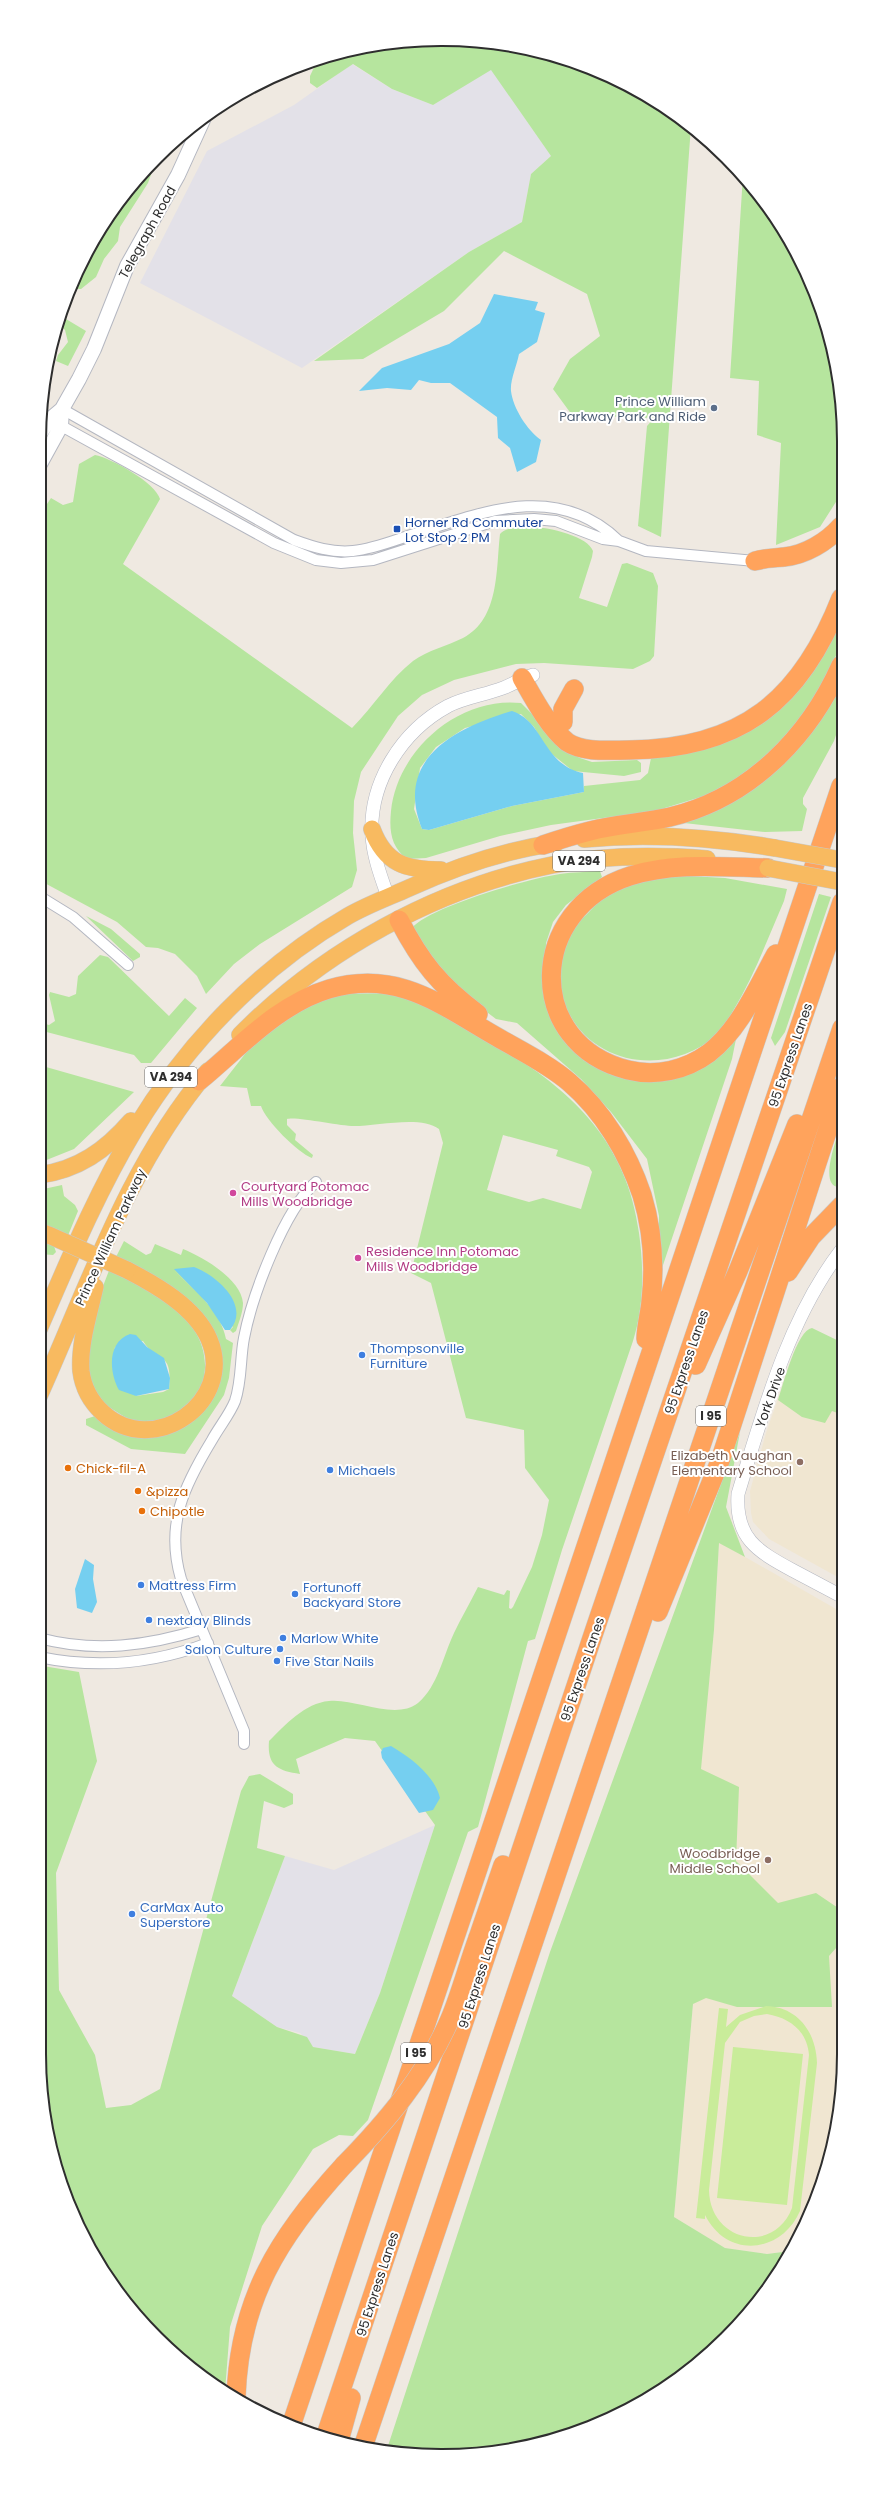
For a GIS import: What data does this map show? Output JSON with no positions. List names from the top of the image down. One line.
{"streets":{"highway":["VA 294","95 Express Lanes","Prince William Parkway","I 95"],"main road":["Telegraph Road"],"street":["York Drive"]},"places":{"other":["Prince William Parkway Park and Ride","Courtyard Potomac Mills Woodbridge","Residence Inn Potomac Mills Woodbridge","Thompsonville Furniture","Elizabeth Vaughan Elementary School","Chick-fil-A","Michaels","&pizza","Chipotle","Mattress Firm","Fortunoff Backyard Store","nextday Blinds","Marlow White","Salon Culture","Five Star Nails","Woodbridge Middle School","CarMax Auto Superstore"],"transit":["Horner Rd Commuter Lot Stop 2 PM"]}}
